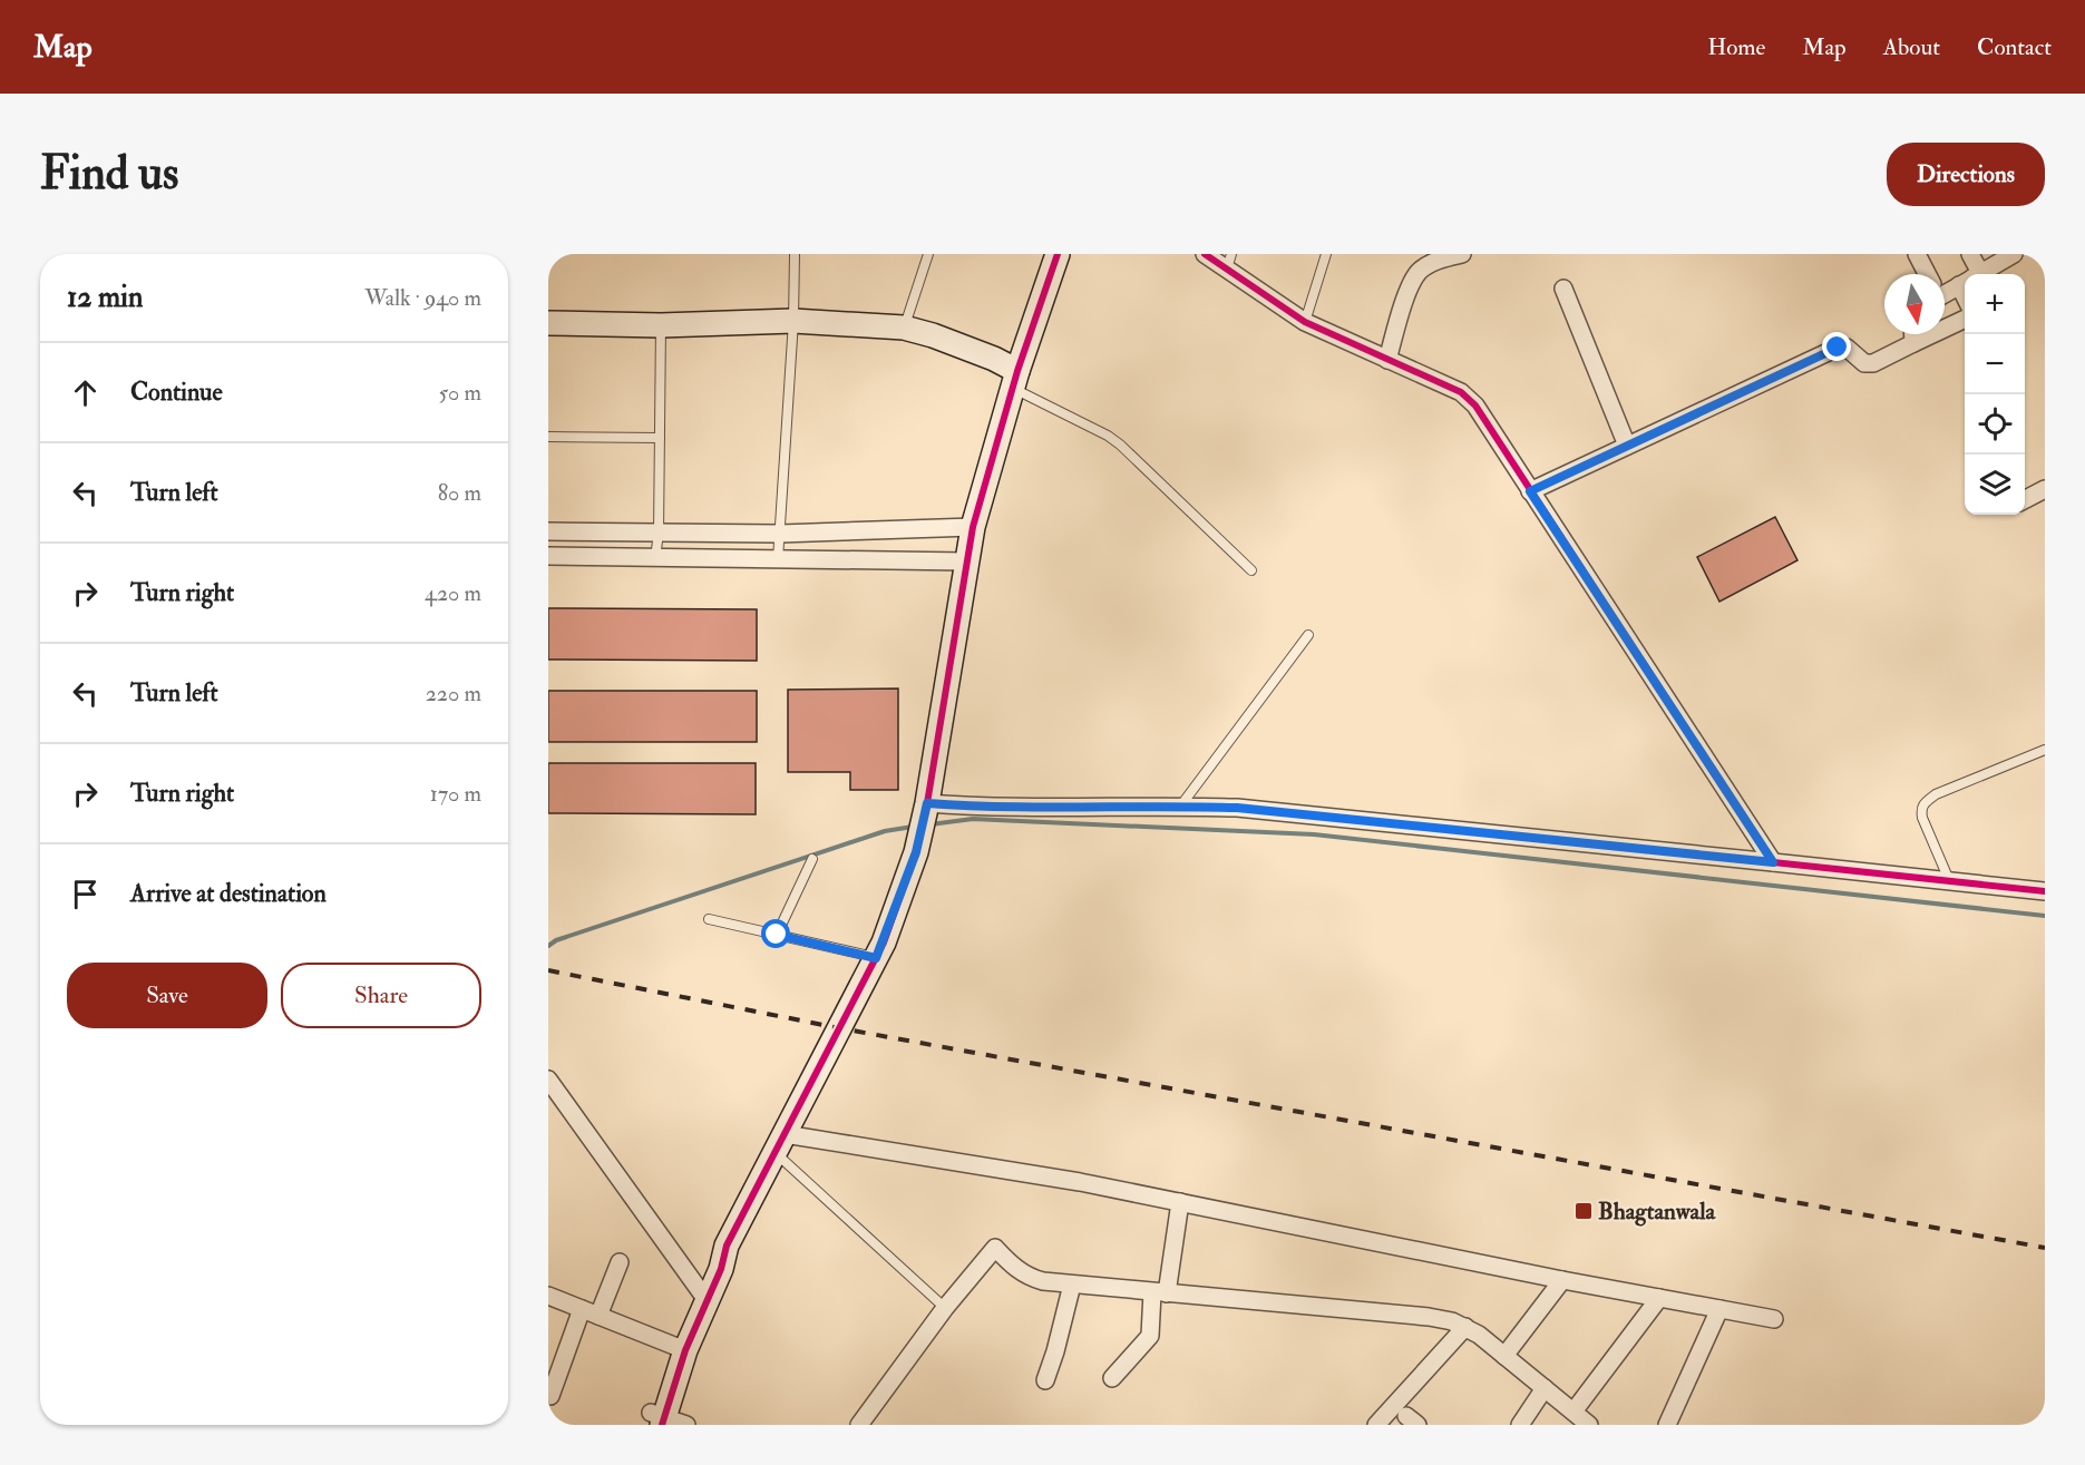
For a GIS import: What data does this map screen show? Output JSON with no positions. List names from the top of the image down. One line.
{"places":{"transit":["Bhagtanwala"]},"north":"bottom","page":{"header":"Map","nav":["Home","Map","About","Contact"],"buttons":["Directions",["Save","Share"]],"title":"Find us","heading":["12 min","Walk · 940 m"],"map_buttons":["+","−"],"list":[["Continue","50 m"],["Turn left","80 m"],["Turn right","420 m"],["Turn left","220 m"],["Turn right","170 m"],"Arrive at destination"]}}
